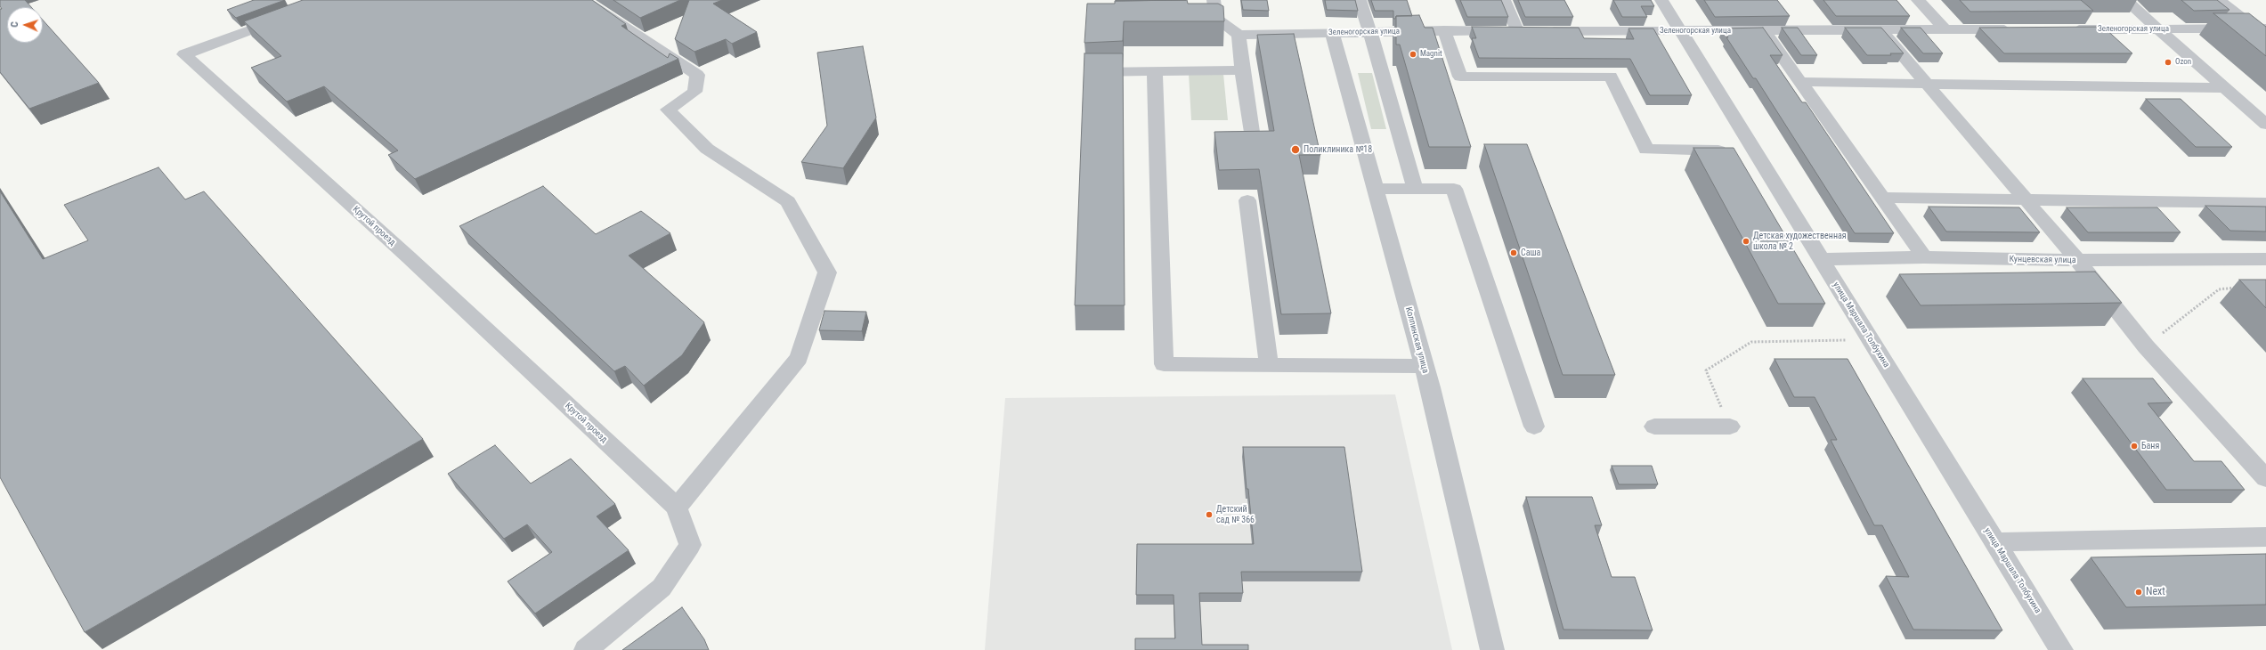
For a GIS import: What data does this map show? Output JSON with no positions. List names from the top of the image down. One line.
{"streets":{"street":["Зеленогорская улица","Крутой проезд","Кунцевская улица","улица Маршала Толбухина","Колпинская улица"]},"crossings":[["Зеленогорская улица","улица Маршала Толбухина"],["Зеленогорская улица","Колпинская улица"],["Кунцевская улица","улица Маршала Толбухина"]],"places":["Magnit","Ozon","Поликлиника №18","Детская художественная школа № 2","Саша","Баня","Детский сад № 366","Next"],"north":"left"}
